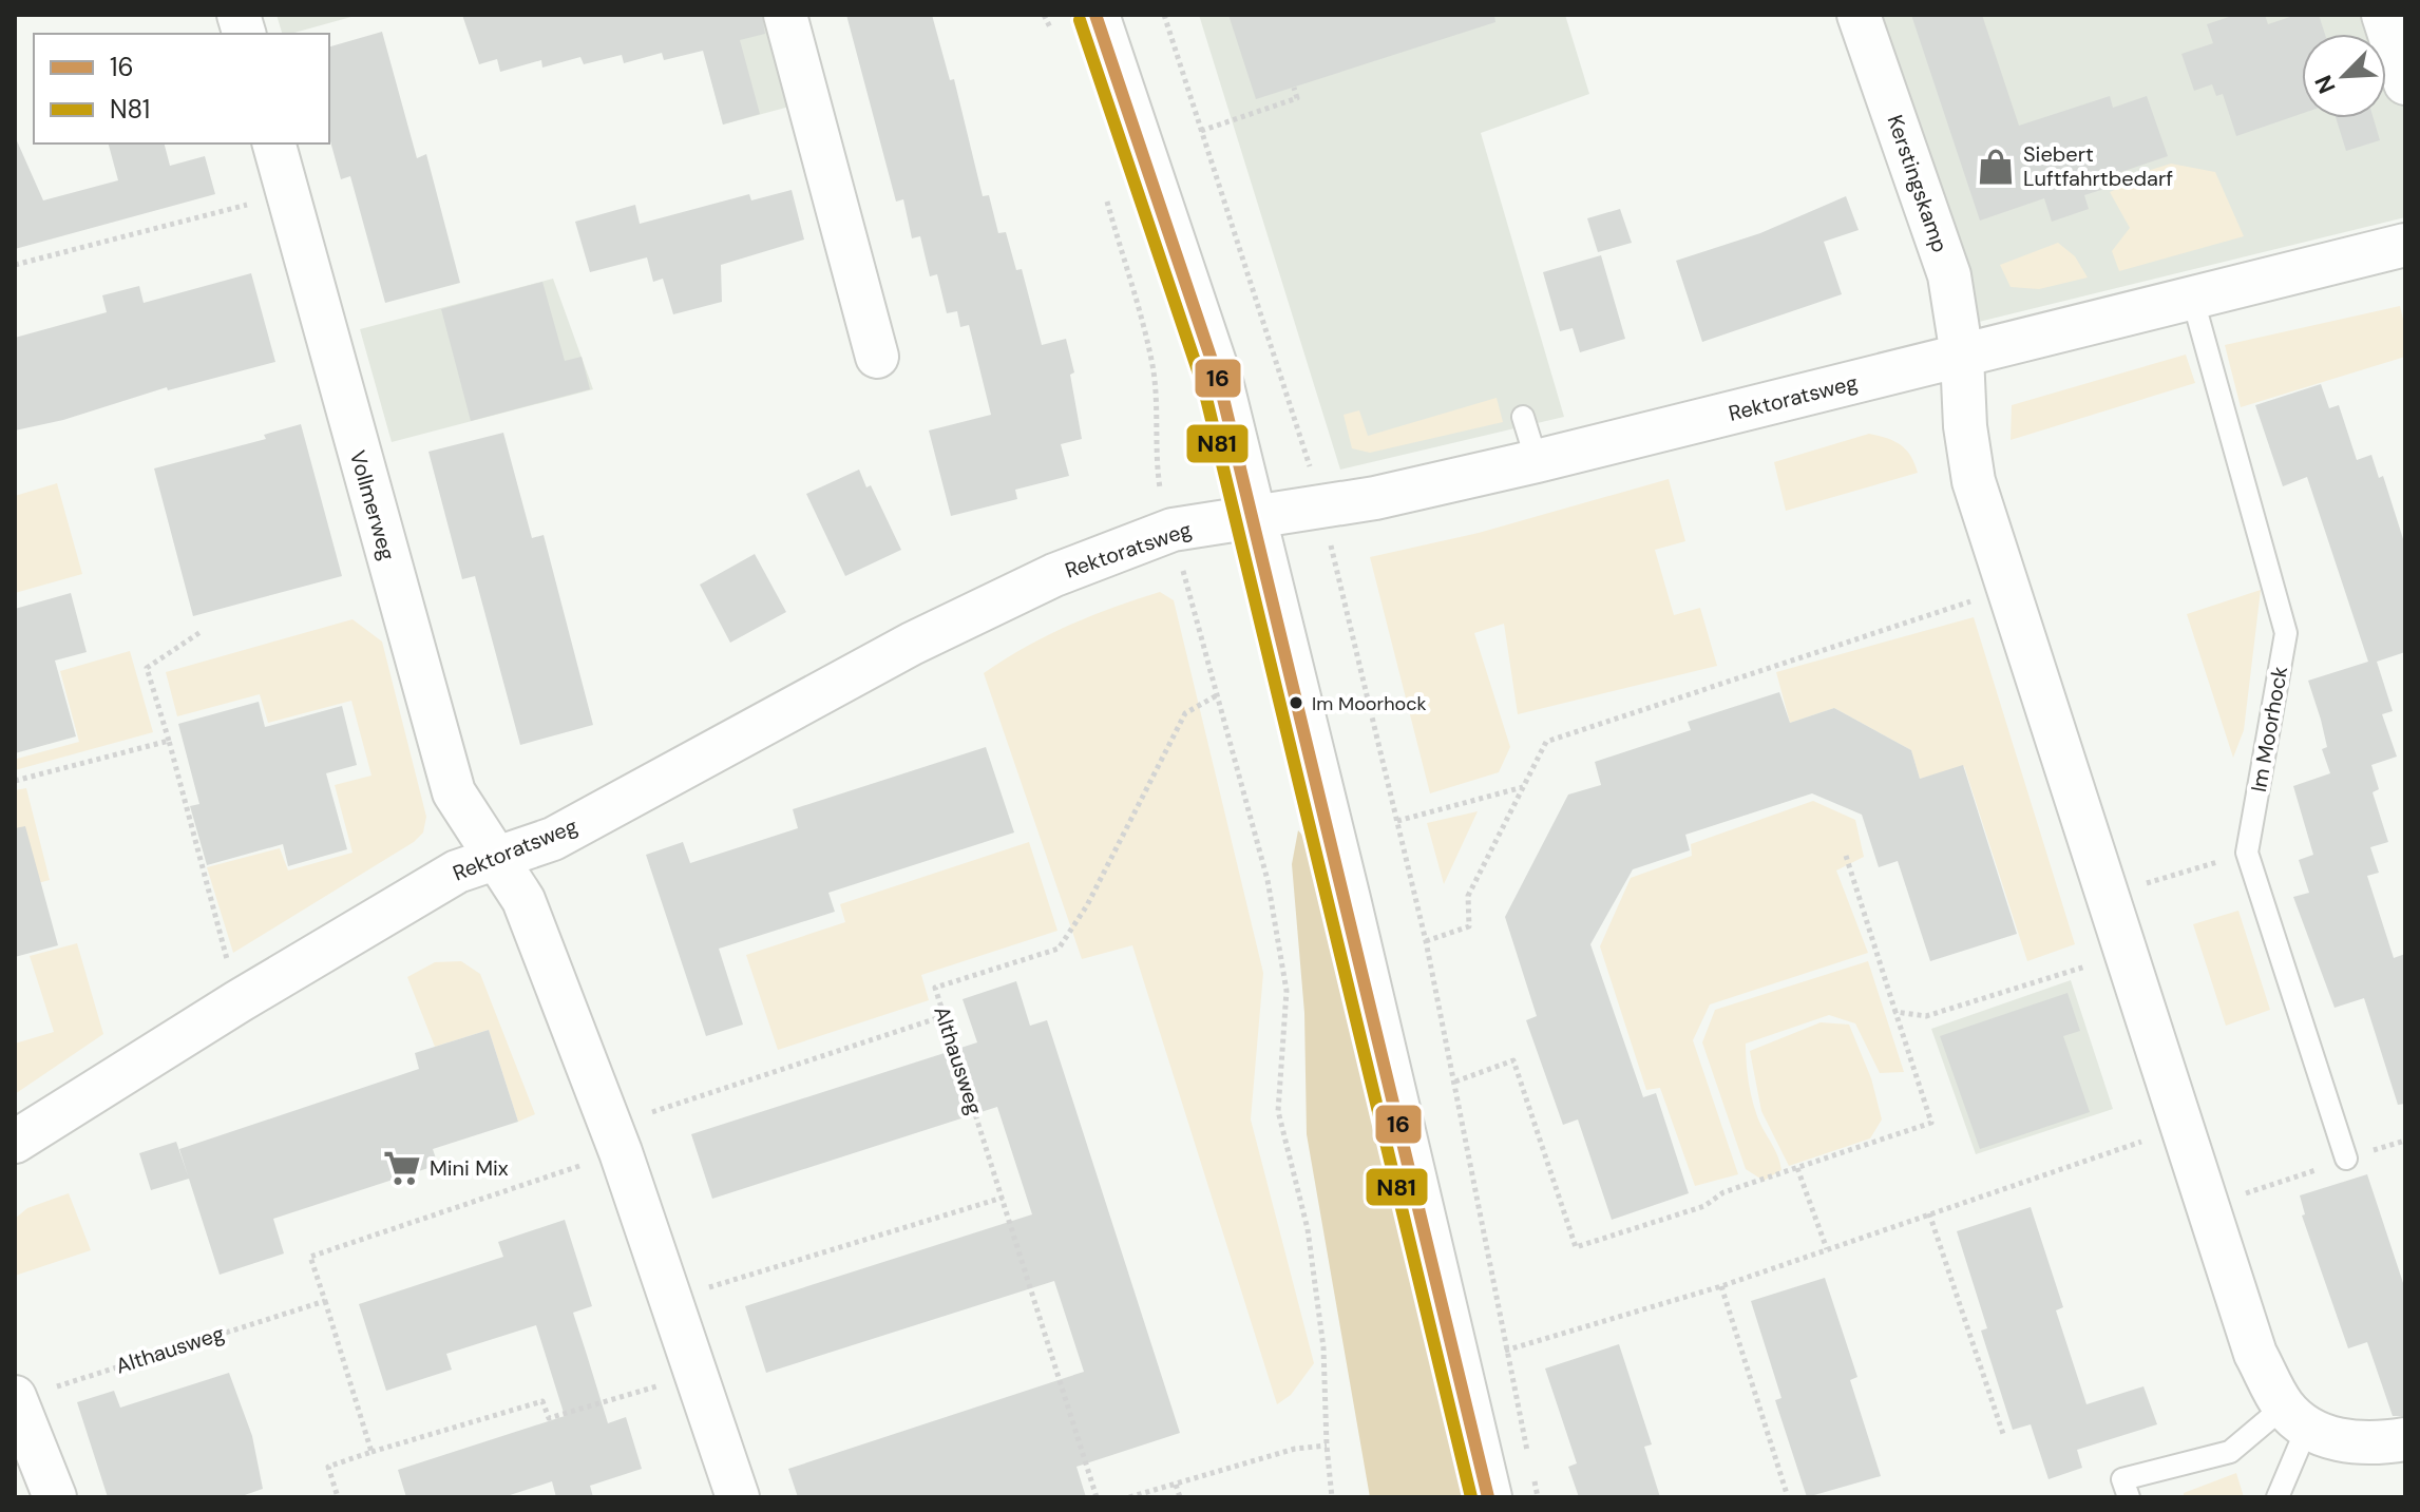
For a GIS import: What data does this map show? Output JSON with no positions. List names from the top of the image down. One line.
{"streets":{"street":["Kerstingskamp","Rektoratsweg","Vollmerweg"],"lane":["Im Moorhock"],"path":["Althausweg"]},"crossings":[["Kerstingskamp","Rektoratsweg"],["Rektoratsweg","Vollmerweg"],["Rektoratsweg","Im Moorhock"]],"places":{"shop":["Siebert Luftfahrtbedarf"],"other":["Im Moorhock"],"supermarket":["Mini Mix"]},"lines":["transit line 16","transit line N81"],"legend":["16","N81"],"north":"bottom left"}
